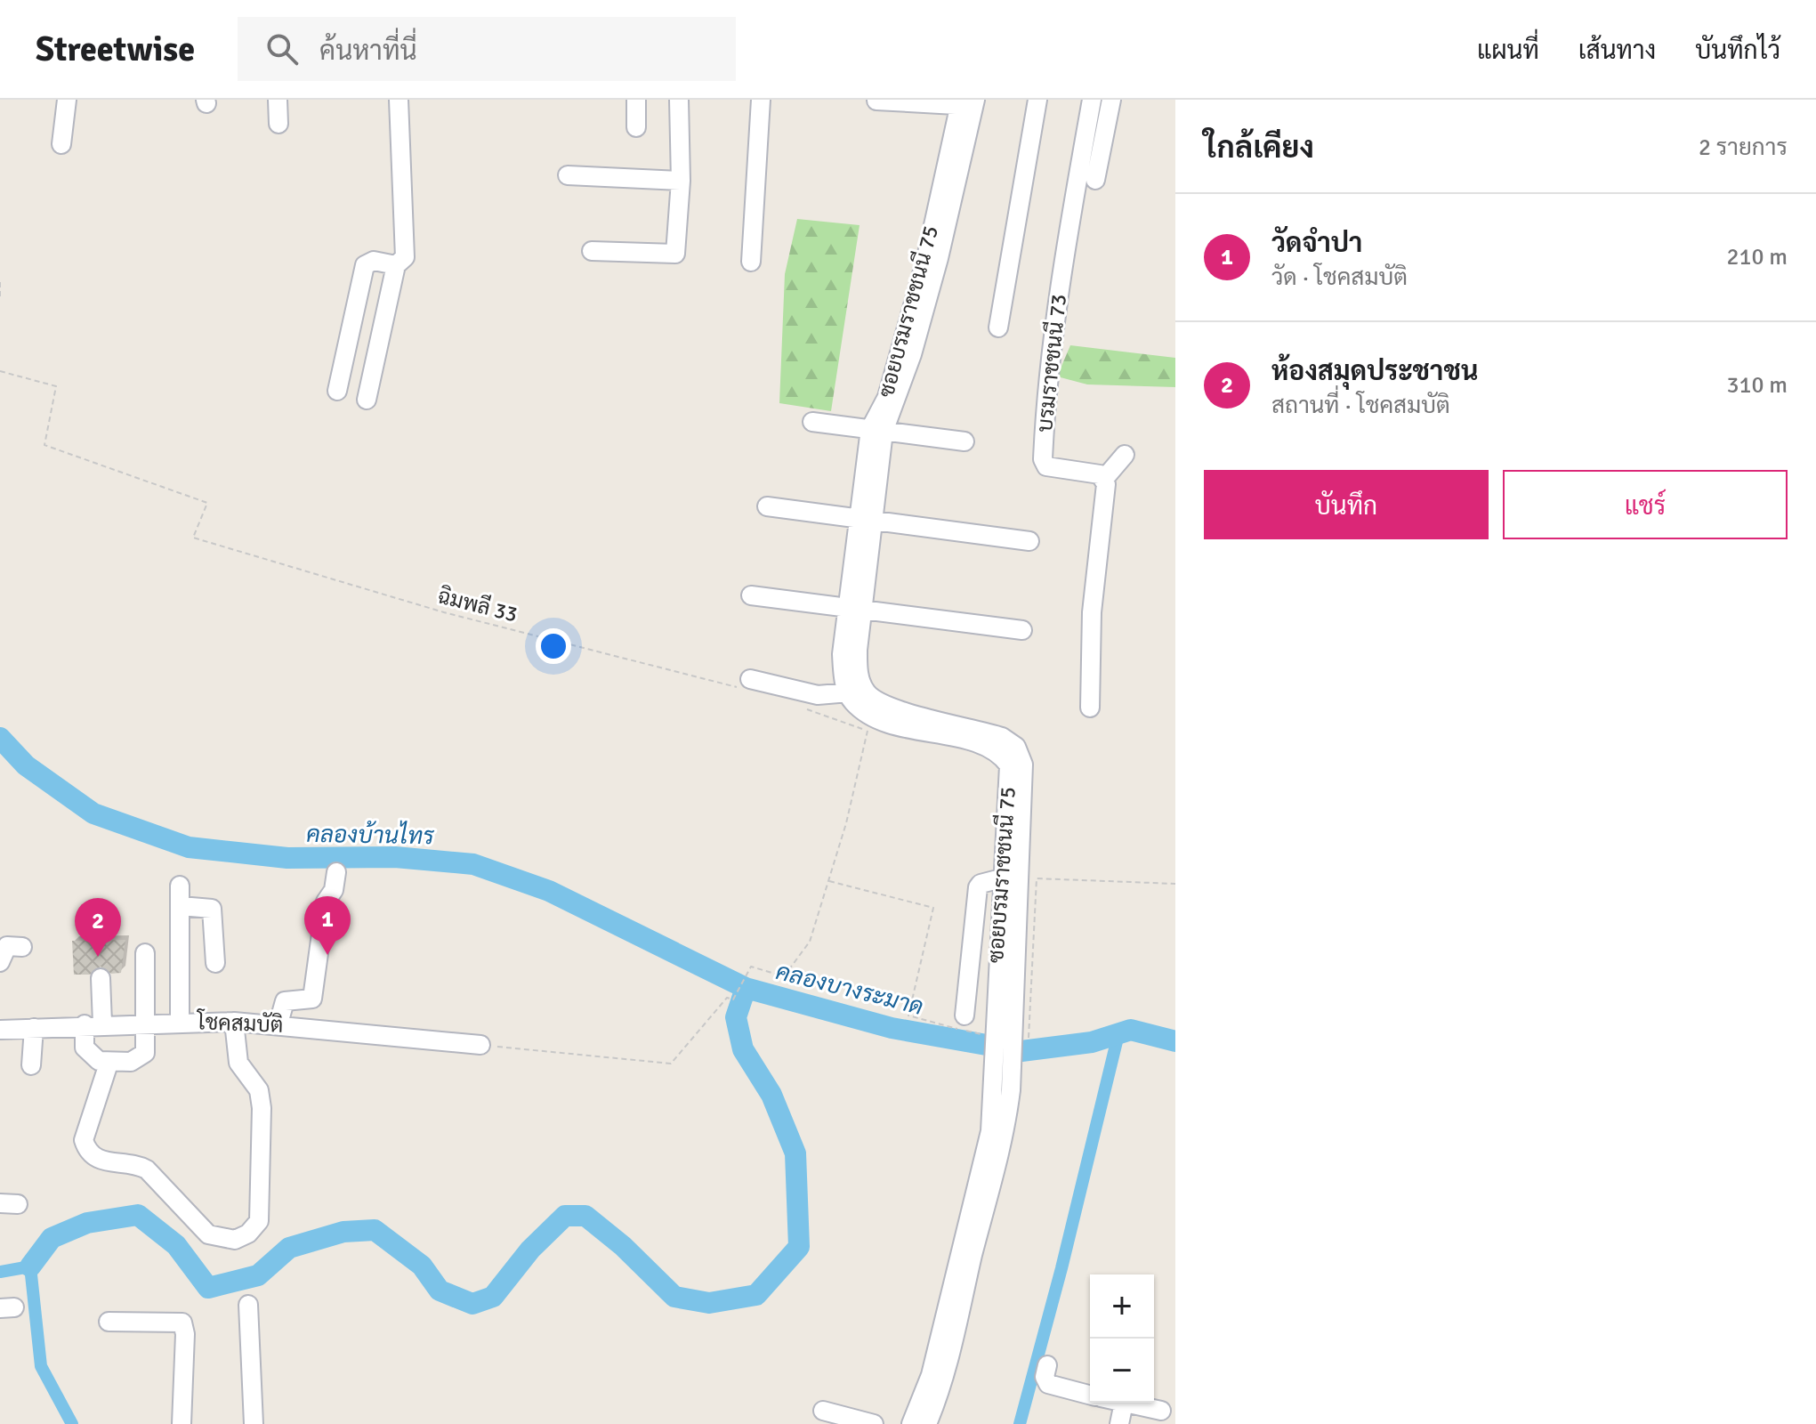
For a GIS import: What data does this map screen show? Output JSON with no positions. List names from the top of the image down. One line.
{"streets":{"street":["ซอยบรมราชชนนี 75","บรมราชชนนี 73","โชคสมบัติ"],"path":["ฉิมพลี 33"]},"water":["คลองบ้านไทร","คลองบางระมาด"],"page":{"header":"Streetwise","search":"ค้นหาที่นี่","nav":["แผนที่","เส้นทาง","บันทึกไว้"],"heading":["ใกล้เคียง","2 รายการ"],"list":[{"mark":"1","name":"วัดจำปา","note":"วัด · โชคสมบัติ","value":"210 m"},{"mark":"2","name":"ห้องสมุดประชาชน","note":"สถานที่ · โชคสมบัติ","value":"310 m"}],"buttons":["บันทึก","แชร์"],"pins":["1","2"],"map_buttons":["+","−"]}}
